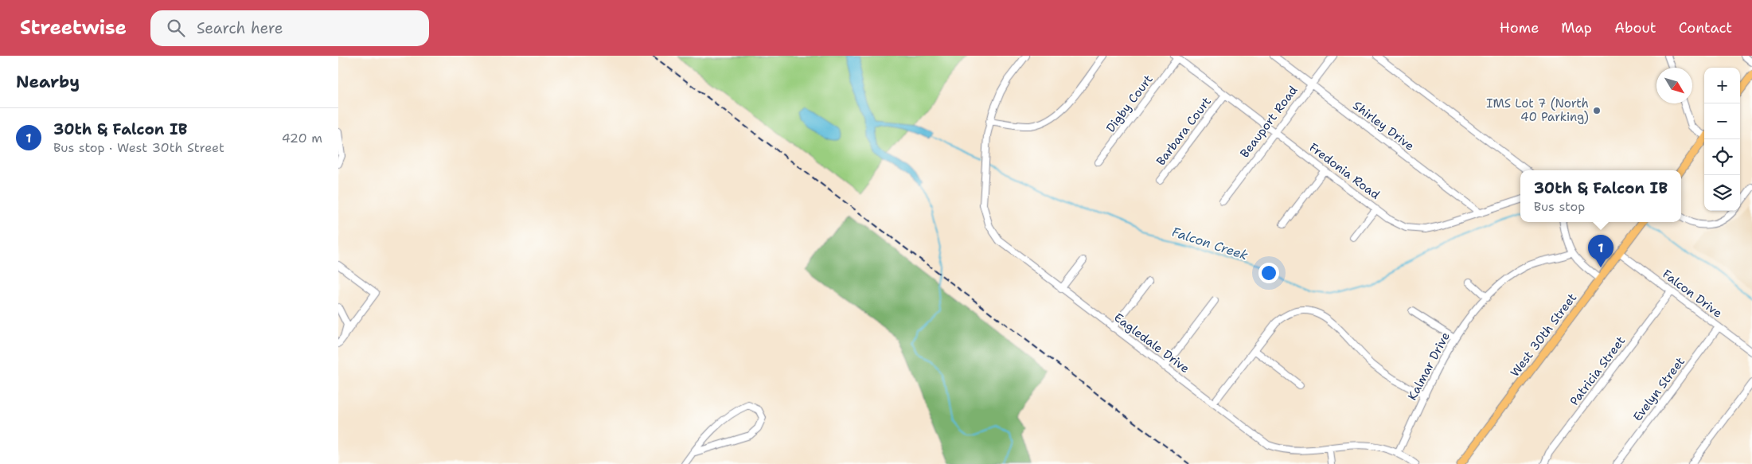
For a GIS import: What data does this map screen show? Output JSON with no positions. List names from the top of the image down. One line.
{"streets":{"main road":["West 30th Street"],"street":["Digby Court","Beauport Road","Shirley Drive","Barbara Court","Fredonia Road","Falcon Drive","Eagledale Drive","Kalmar Drive","Patricia Street","Evelyn Street"]},"crossings":[["Digby Court","Fredonia Road"],["Beauport Road","Shirley Drive"],["Beauport Road","Fredonia Road"],["Shirley Drive","Fredonia Road"],["Barbara Court","Fredonia Road"],["Falcon Drive","West 30th Street"],["Falcon Drive","Patricia Street"],["Falcon Drive","Evelyn Street"],["Eagledale Drive","Kalmar Drive"]],"water":["Falcon Creek"],"places":["IMS Lot 7 (North 40 Parking)"],"north":"bottom right","page":{"header":"Streetwise","search":"Search here","nav":["Home","Map","About","Contact"],"heading":"Nearby","map_buttons":["+","−"],"list":[{"mark":"1","name":"30th & Falcon IB","note":"Bus stop · West 30th Street","value":"420 m"}],"popup":["30th & Falcon IB","Bus stop"],"pins":"1"}}
